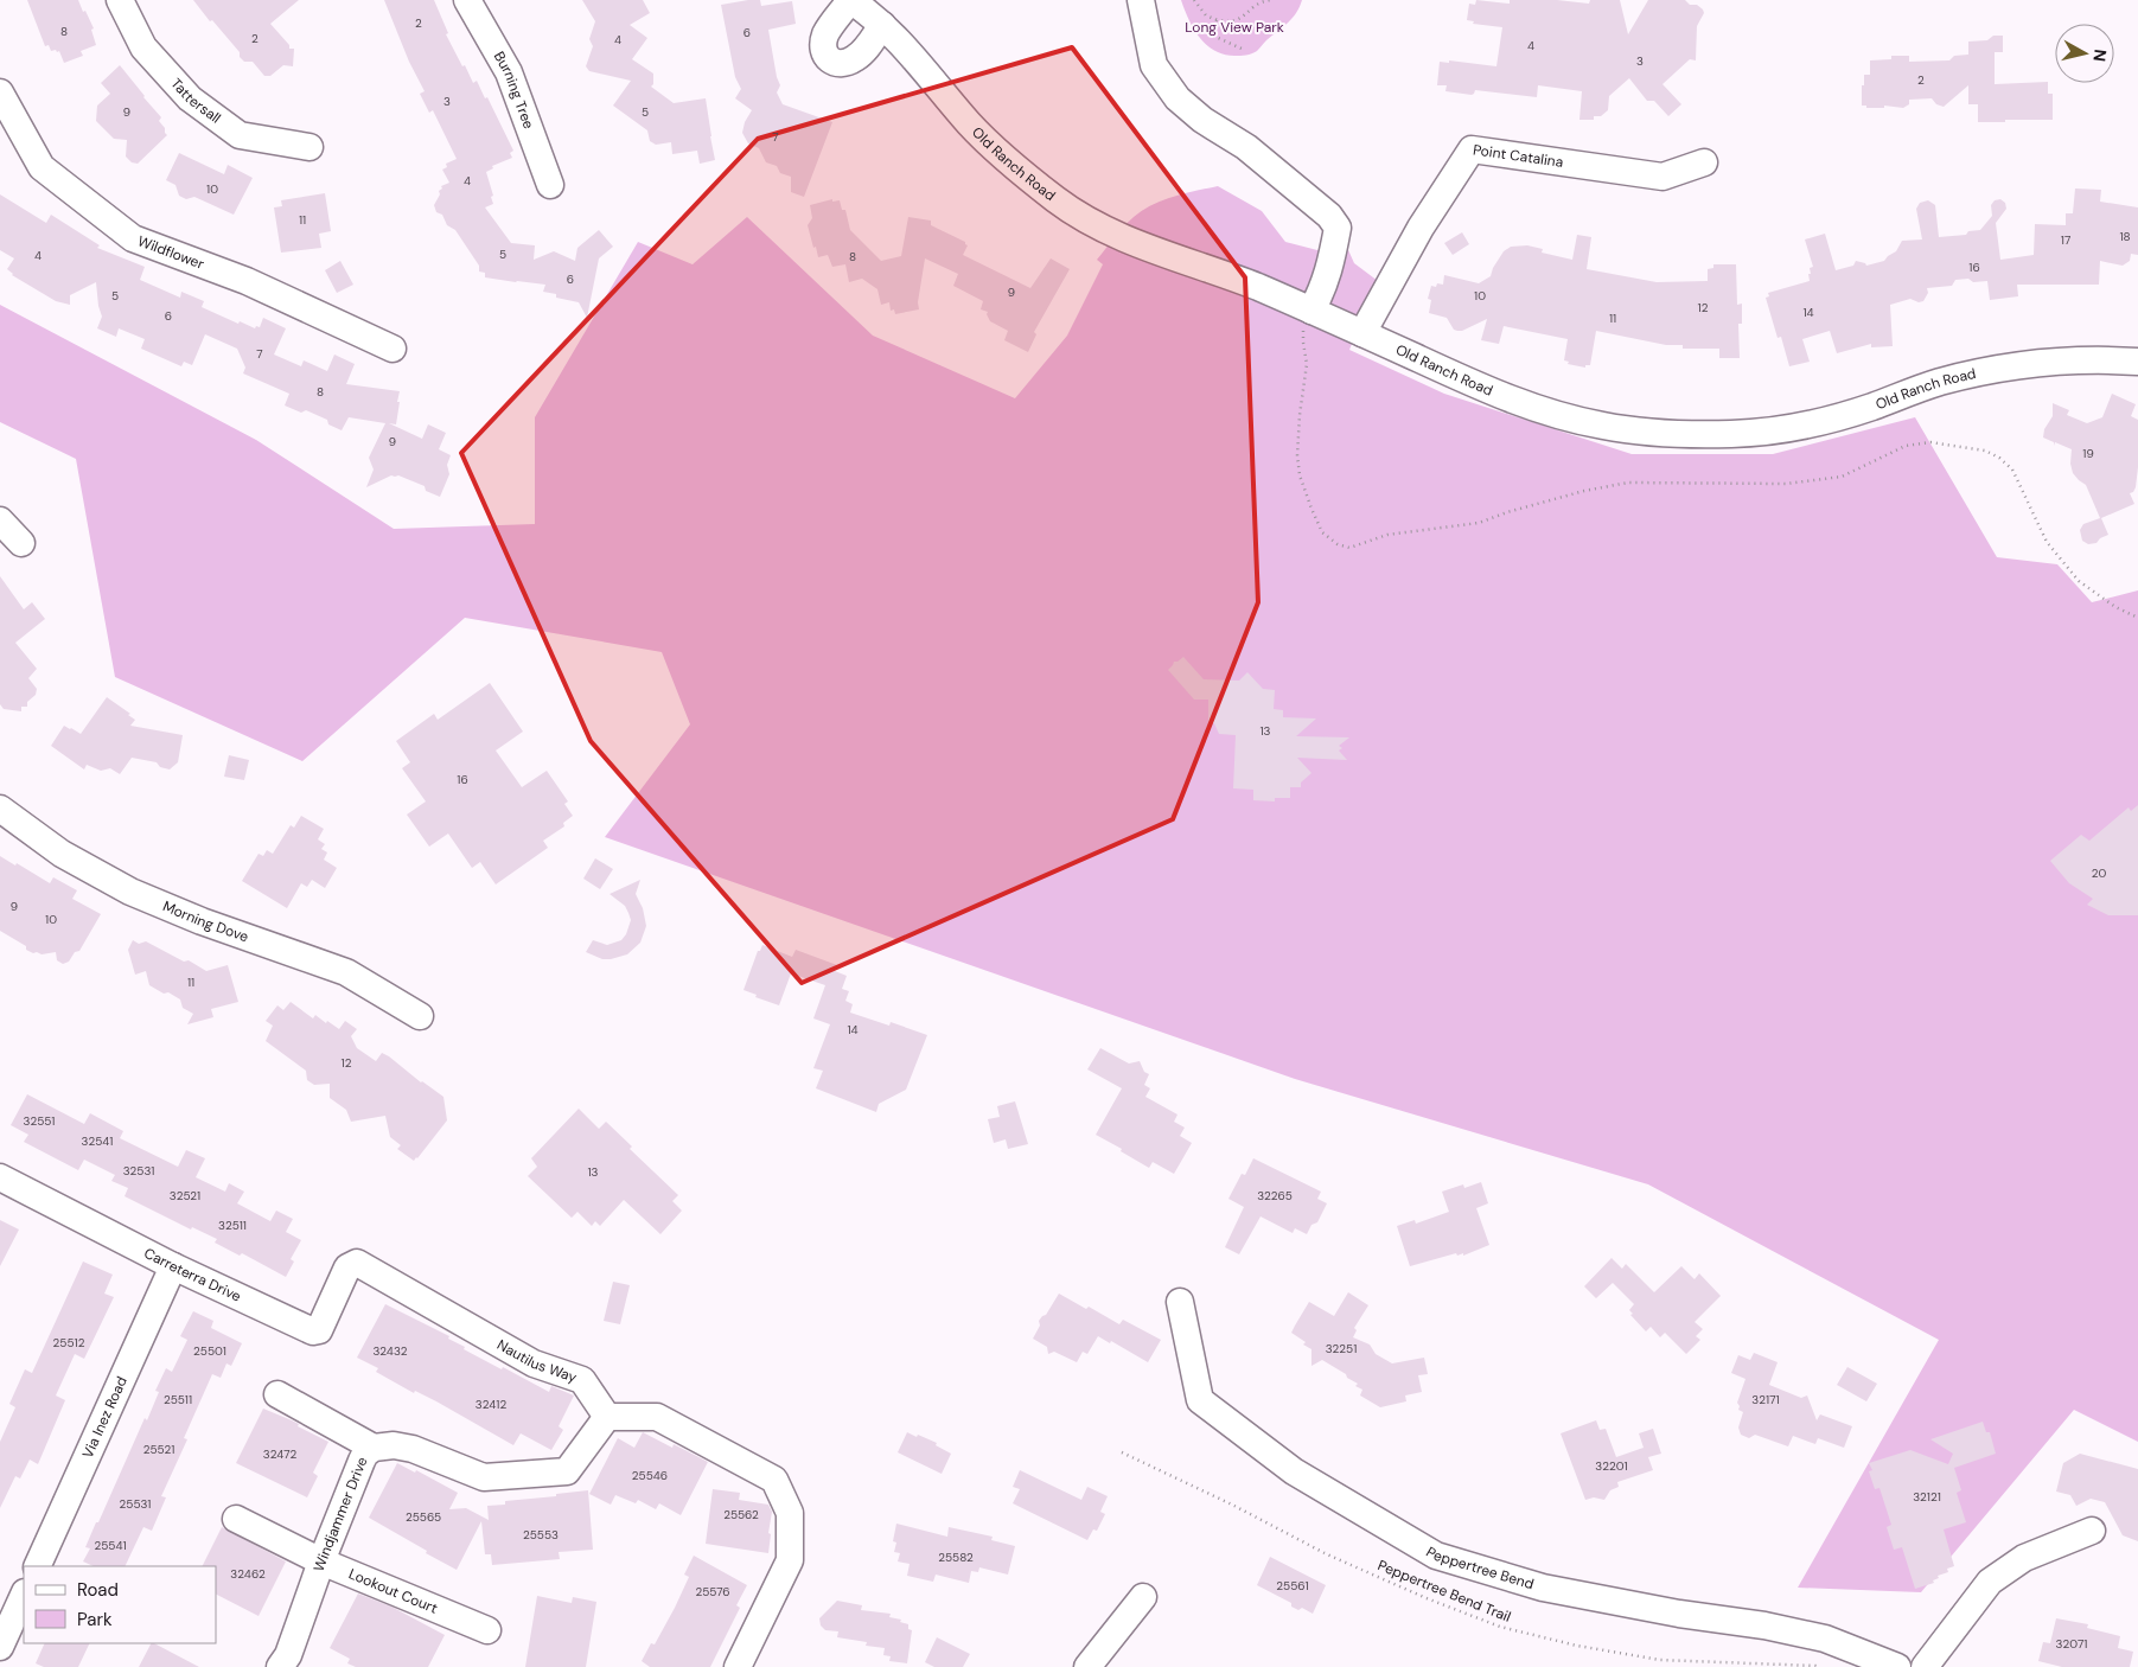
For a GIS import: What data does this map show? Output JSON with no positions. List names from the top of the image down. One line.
{"streets":{"street":["Burning Tree","Tattersall","Point Catalina","Old Ranch Road","Wildflower","Morning Dove","Carreterra Drive","Nautilus Way","Via Inez Road","Windjammer Drive","Peppertree Bend","Lookout Court"],"path":["Peppertree Bend Trail"]},"crossings":[["Point Catalina","Old Ranch Road"],["Carreterra Drive","Nautilus Way"],["Carreterra Drive","Via Inez Road"],["Nautilus Way","Windjammer Drive"],["Windjammer Drive","Lookout Court"]],"parks":["Long View Park"],"house_numbers":["2","8","6","2","4","4","3","2","3","9","5","7","4","10","11","18","17","5","4","8","16","6","9","5","10","12","14","6","11","7","8","9","19","13","16","20","9","10","11","14","12","32551","32541","32531","13","32521","32265","32511","25512","32251","25501","32432","25511","32171","32412","25521","32472","32201","25546","32121","25531","25562","25565","25553","25541","25582","32462","25561","25576","32071"],"legend":["Road","Park"],"north":"right"}
